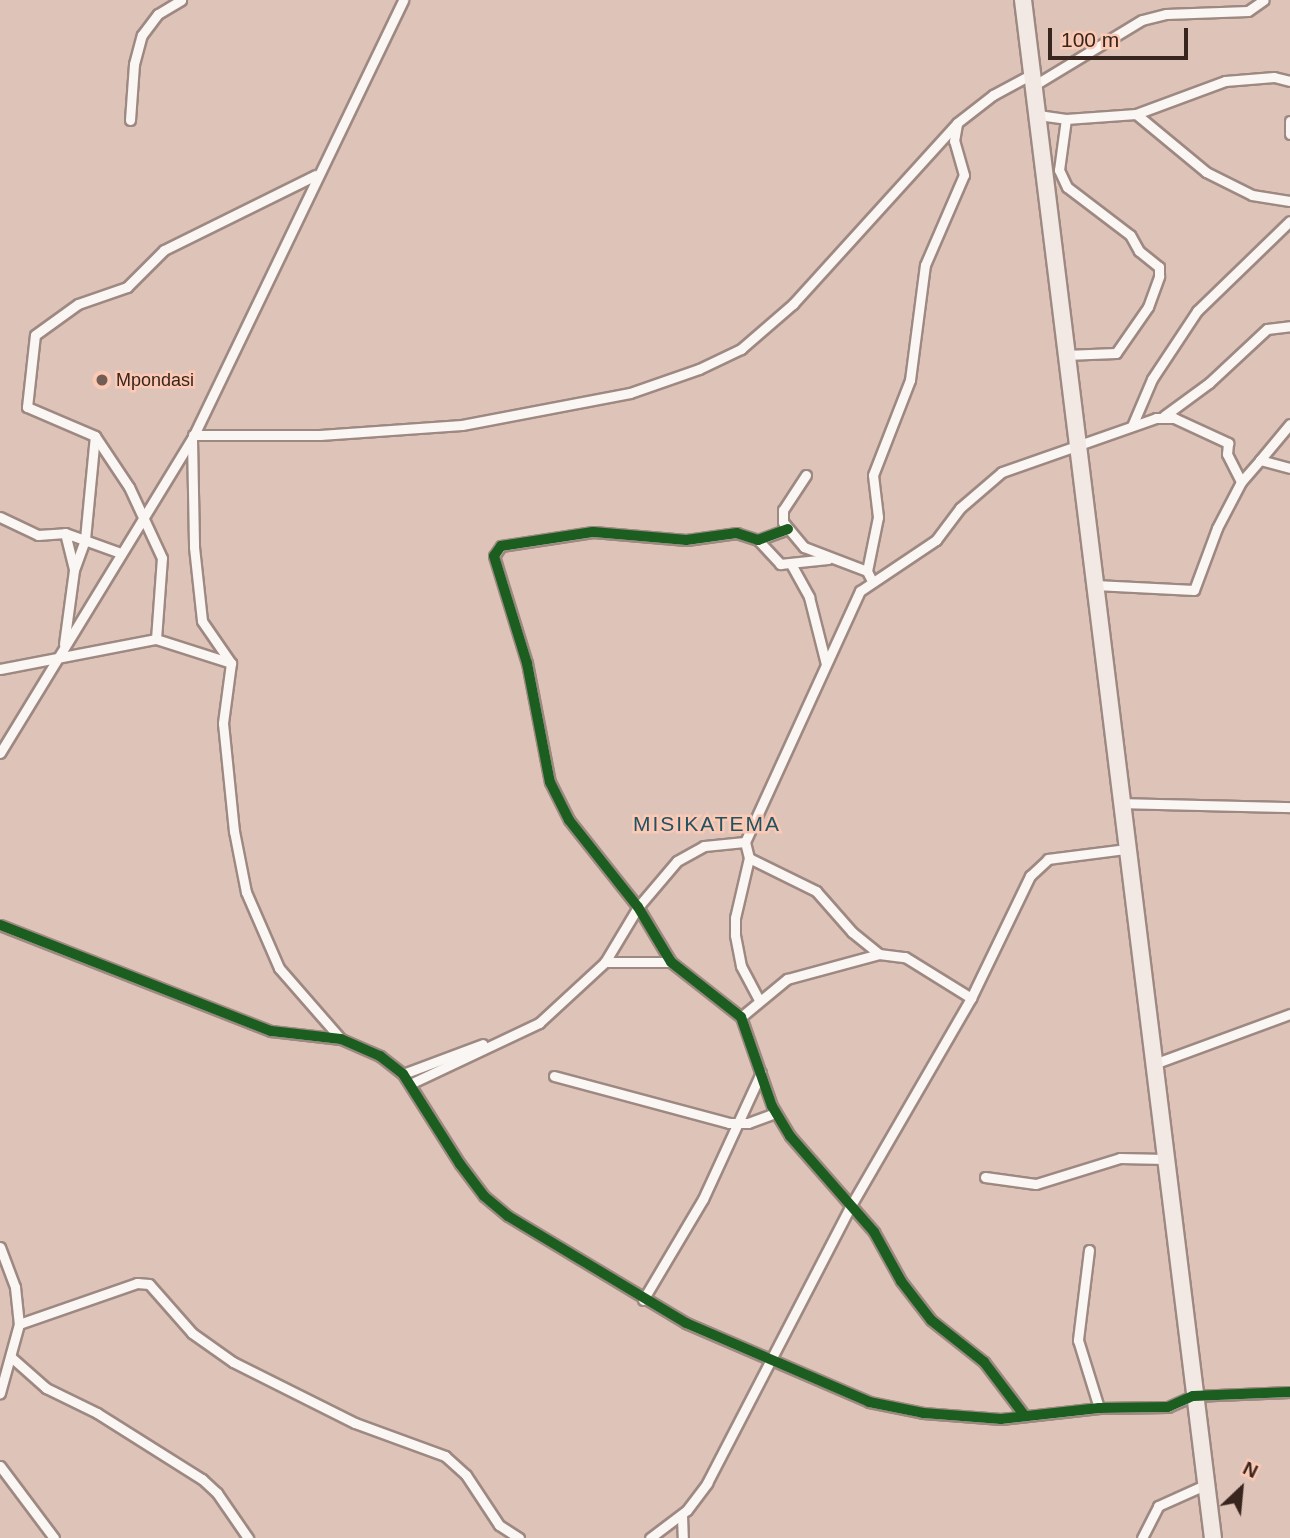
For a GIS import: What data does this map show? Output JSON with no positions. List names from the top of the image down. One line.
{"districts":["MISIKATEMA"],"places":["Mpondasi"],"scale_bar":"100 m","north":"top right"}
